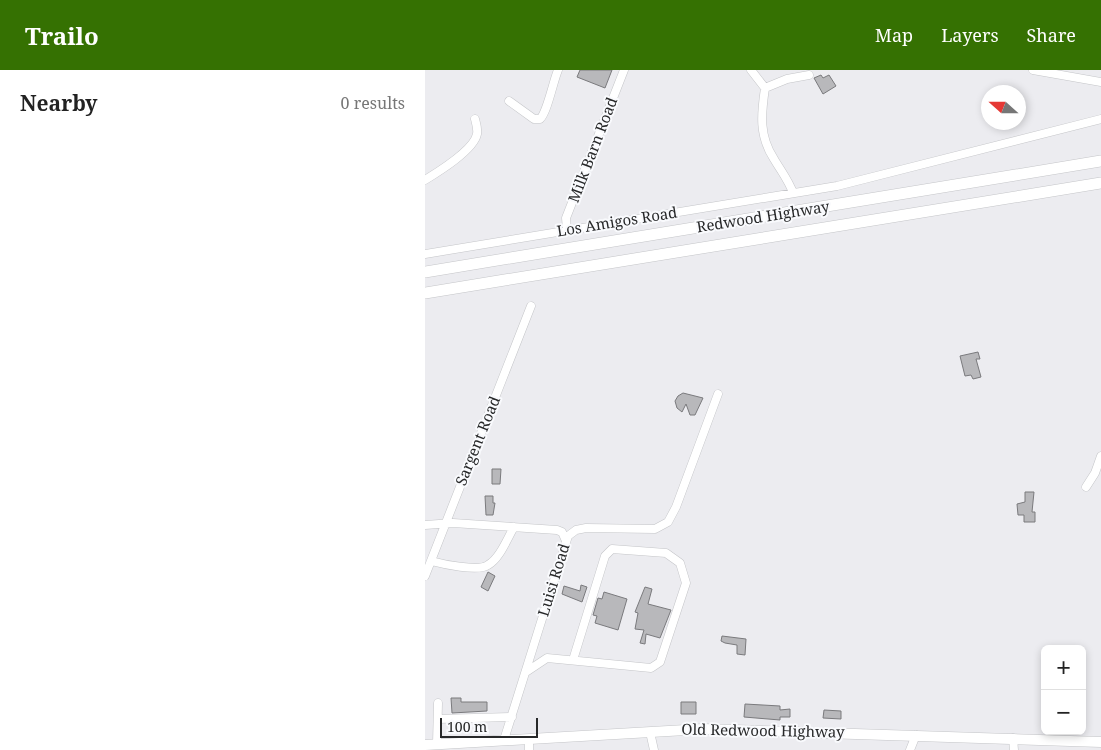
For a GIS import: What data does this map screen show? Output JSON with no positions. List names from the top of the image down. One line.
{"streets":{"highway":["Redwood Highway"],"main road":["Old Redwood Highway"],"street":["Milk Barn Road","Los Amigos Road","Sargent Road","Luisi Road"]},"crossings":[["Milk Barn Road","Los Amigos Road"],["Luisi Road","Old Redwood Highway"]],"scale_bar":"100 m","north":"left","page":{"header":"Trailo","nav":["Map","Layers","Share"],"heading":["Nearby","0 results"],"map_buttons":["+","−"],"scale":"100 m"}}
